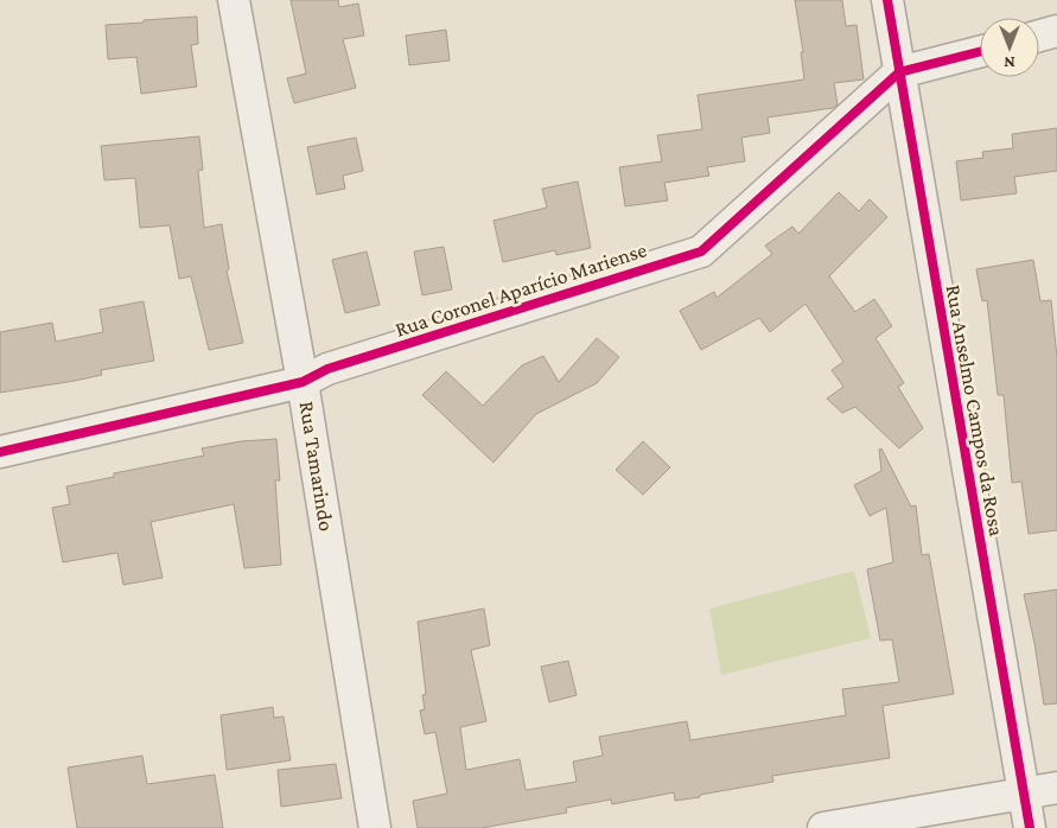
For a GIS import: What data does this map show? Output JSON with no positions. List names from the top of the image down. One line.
{"streets":{"street":["Rua Coronel Aparício Mariense","Rua Anselmo Campos da Rosa","Rua Tamarindo"]},"crossings":[["Rua Coronel Aparício Mariense","Rua Anselmo Campos da Rosa"],["Rua Coronel Aparício Mariense","Rua Tamarindo"]],"north":"bottom"}
